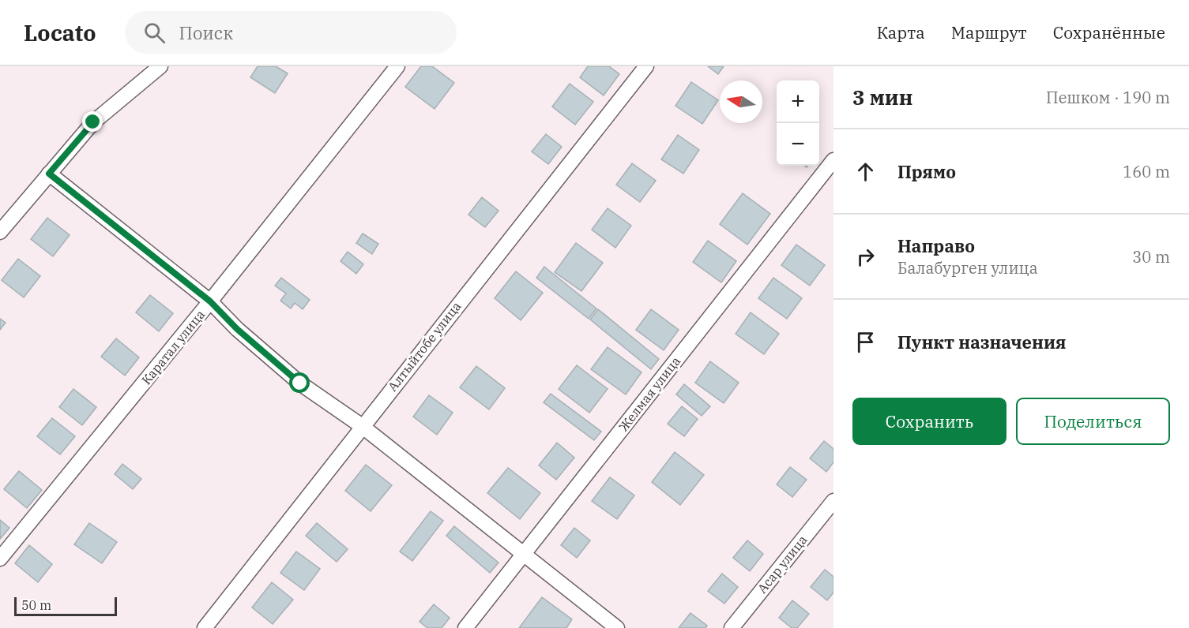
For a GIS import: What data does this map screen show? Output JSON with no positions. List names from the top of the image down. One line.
{"streets":{"street":["Алтыйтобе улица","Каратал улица","Желмая улица","Асар улица"]},"scale_bar":"50 m","north":"left","page":{"header":"Locato","search":"Поиск","nav":["Карта","Маршрут","Сохранённые"],"heading":["3 мин","Пешком · 190 m"],"map_buttons":["+","−"],"list":[["Прямо","160 m"],["Направо","Балабурген улица","30 m"],"Пункт назначения"],"buttons":["Сохранить","Поделиться"],"scale":"50 m"}}
